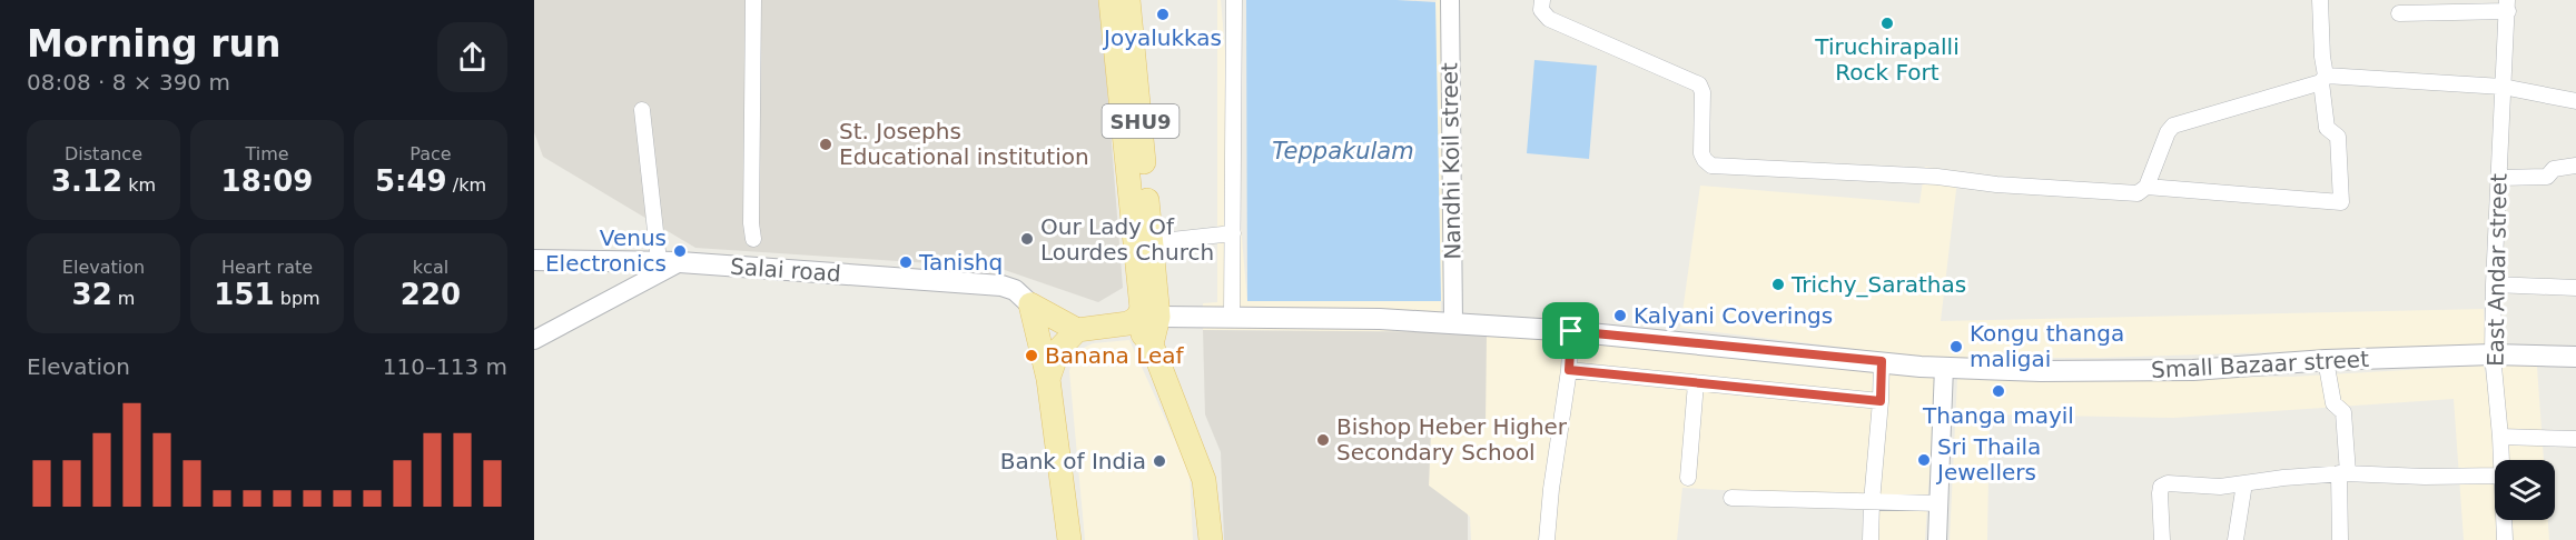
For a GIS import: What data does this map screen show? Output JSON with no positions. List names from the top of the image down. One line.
{"streets":{"main road":["SHU9","Salai road","Small Bazaar street"],"street":["Nandhi Koil street","East Andar street"]},"crossings":[["SHU9","Small Bazaar street"],["Nandhi Koil street","Small Bazaar street"],["East Andar street","Small Bazaar street"]],"water":["Teppakulam"],"places":["Joyalukkas","Tiruchirapalli Rock Fort","St. Josephs Educational institution","Our Lady Of Lourdes Church","Venus Electronics","Tanishq","Trichy_Sarathas","Kalyani Coverings","Kongu thanga maligai","Banana Leaf","Thanga mayil","Bishop Heber Higher Secondary School","Sri Thaila Jewellers","Bank of India"],"page":{"heading":["Morning run","08:08 · 8 × 390 m"],"stats":[["Distance","3.12 km"],["Time","18:09"],["Pace","5:49 /km"],["Elevation","32 m"],["Heart rate","151 bpm"],["kcal","220"]],"chart":["Elevation","110–113 m"]}}
